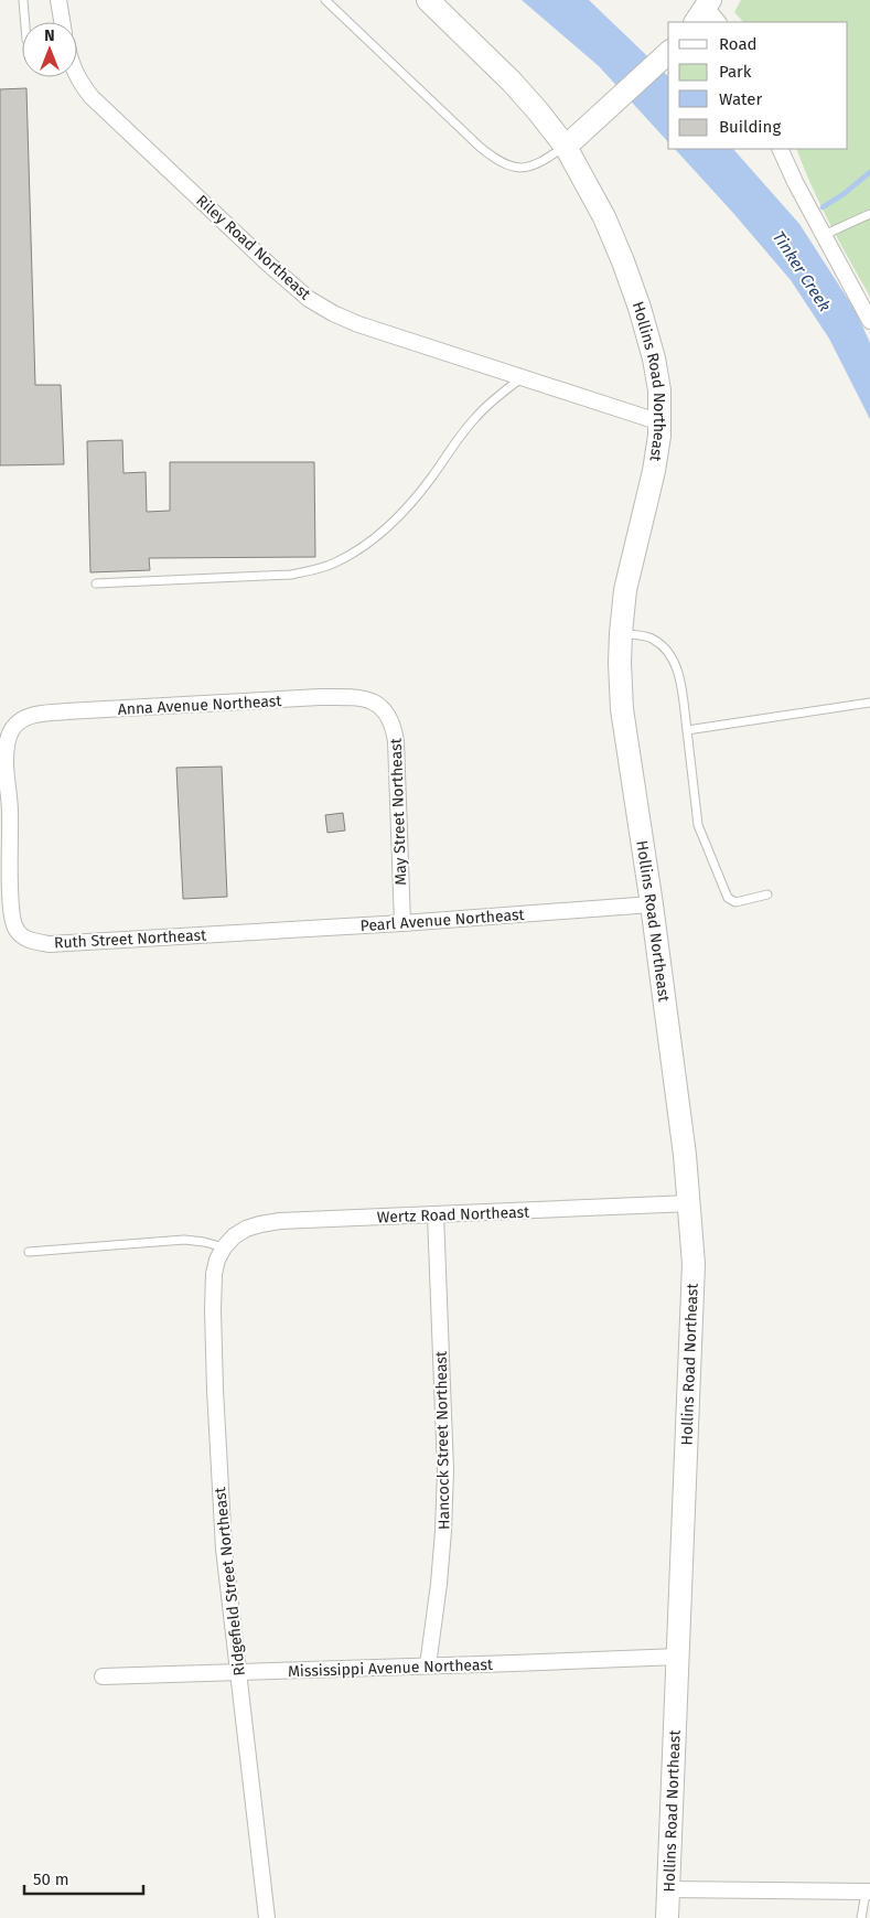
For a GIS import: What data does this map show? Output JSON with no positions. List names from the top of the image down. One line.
{"streets":{"main road":["Hollins Road Northeast"],"street":["Riley Road Northeast","Anna Avenue Northeast","May Street Northeast","Pearl Avenue Northeast","Ruth Street Northeast","Wertz Road Northeast","Hancock Street Northeast","Ridgefield Street Northeast","Mississippi Avenue Northeast"]},"crossings":[["Riley Road Northeast","Hollins Road Northeast"],["Hollins Road Northeast","Pearl Avenue Northeast"],["Hollins Road Northeast","Wertz Road Northeast"],["Hollins Road Northeast","Mississippi Avenue Northeast"],["Anna Avenue Northeast","May Street Northeast"],["Anna Avenue Northeast","Ruth Street Northeast"],["May Street Northeast","Pearl Avenue Northeast"],["Pearl Avenue Northeast","Ruth Street Northeast"],["Wertz Road Northeast","Hancock Street Northeast"],["Wertz Road Northeast","Ridgefield Street Northeast"],["Hancock Street Northeast","Mississippi Avenue Northeast"],["Ridgefield Street Northeast","Mississippi Avenue Northeast"]],"water":["Tinker Creek"],"legend":["Road","Park","Water","Building"],"scale_bar":"50 m","north":"top"}
